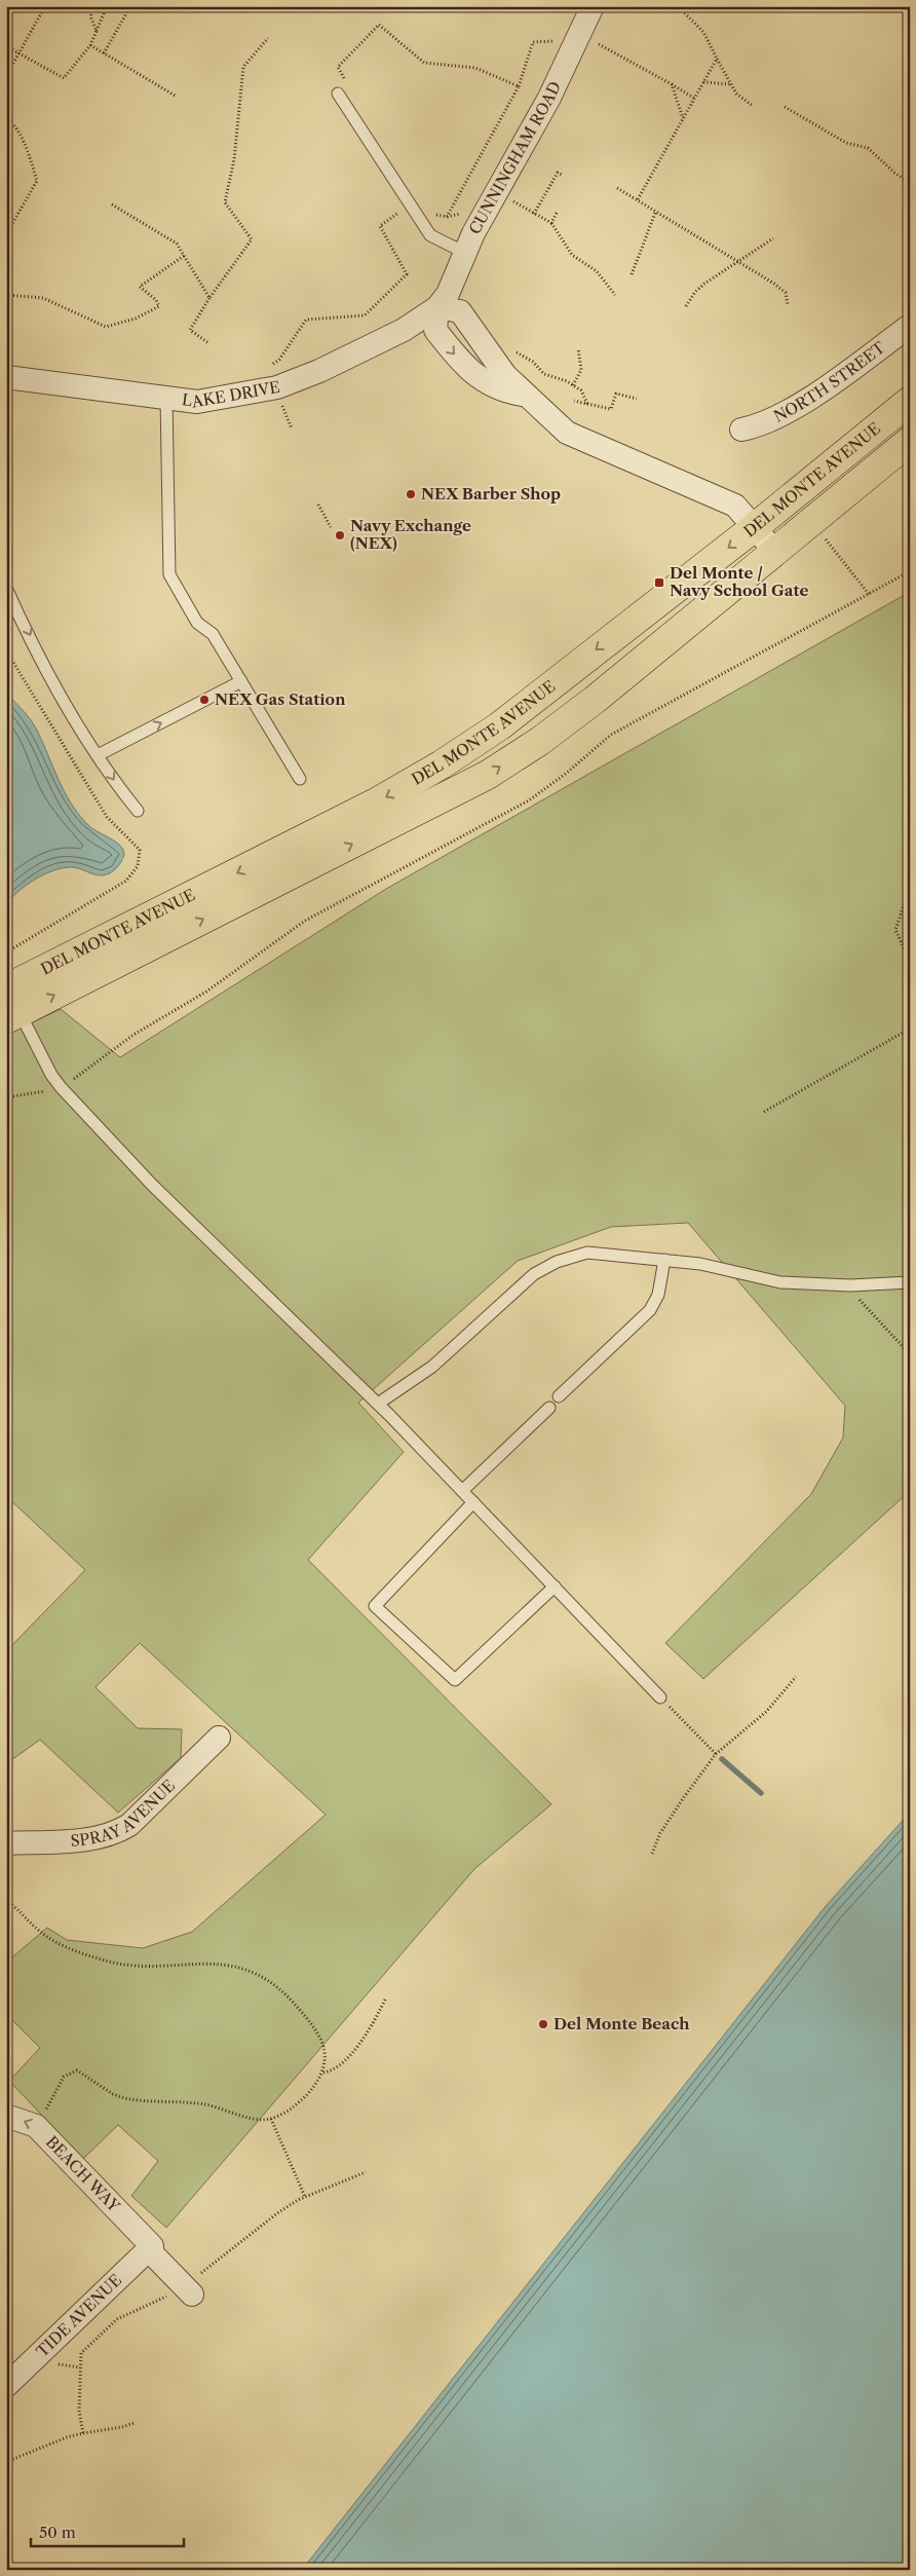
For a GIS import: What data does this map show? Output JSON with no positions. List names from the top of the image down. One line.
{"streets":{"main road":["DEL MONTE AVENUE"],"street":["CUNNINGHAM ROAD","NORTH STREET","LAKE DRIVE","SPRAY AVENUE","BEACH WAY","TIDE AVENUE"]},"crossings":[["CUNNINGHAM ROAD","LAKE DRIVE"],["BEACH WAY","TIDE AVENUE"]],"places":{"other":["NEX Barber Shop","Navy Exchange (NEX)","NEX Gas Station","Del Monte Beach"],"transit":["Del Monte / Navy School Gate"]},"scale_bar":"50 m"}
